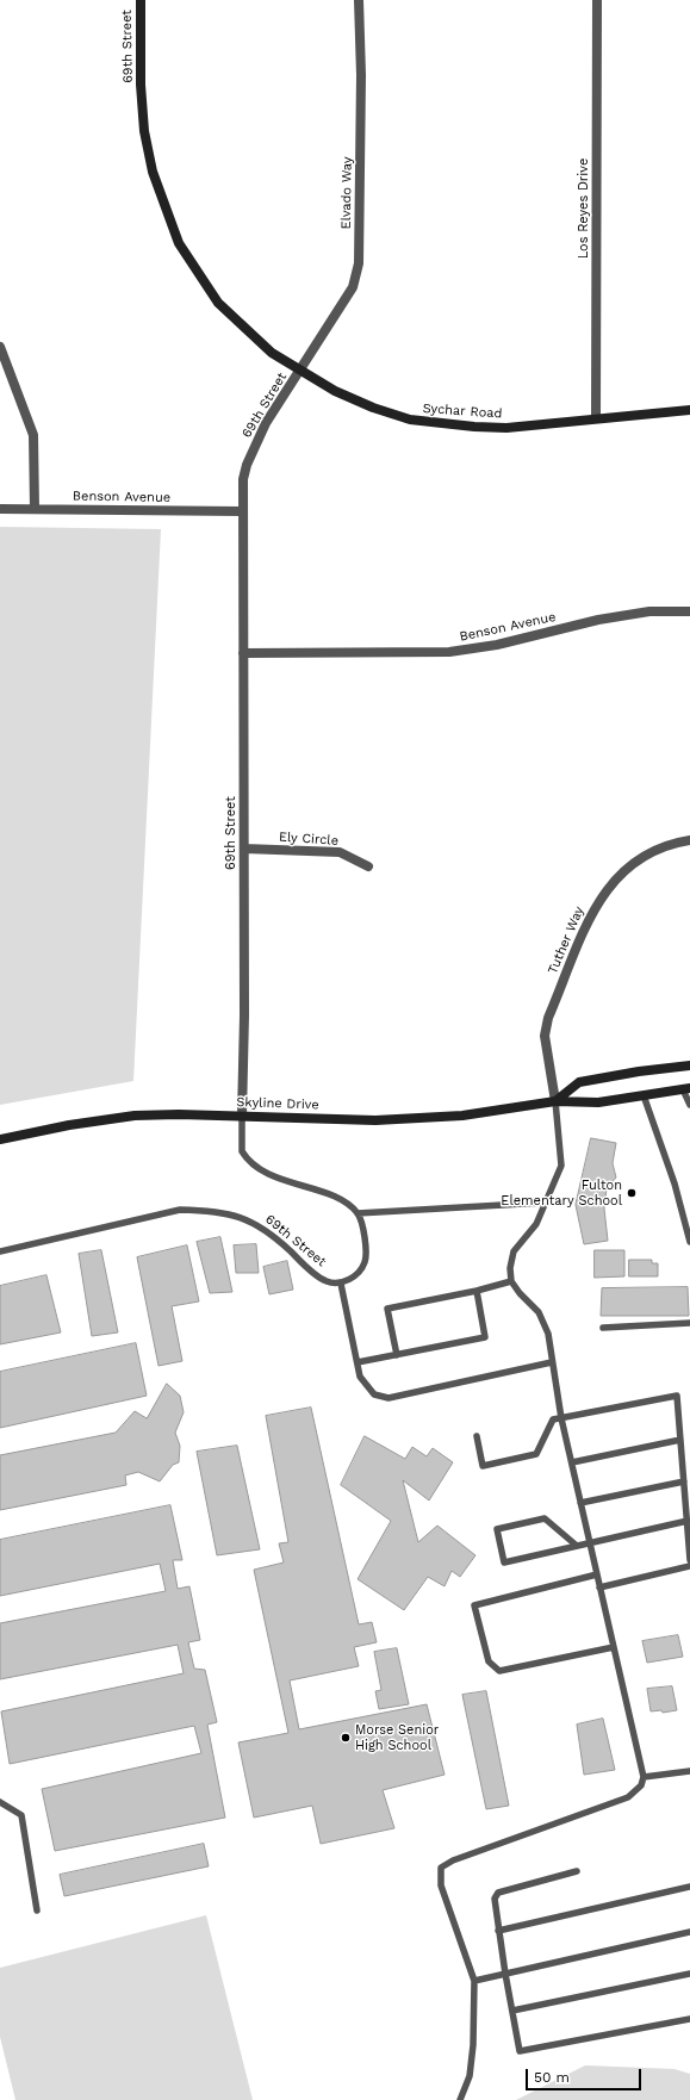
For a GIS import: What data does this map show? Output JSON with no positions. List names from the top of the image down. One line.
{"streets":{"main road":["69th Street","Sychar Road","Skyline Drive"],"street":["Elvado Way","Los Reyes Drive","Benson Avenue","Ely Circle","Tuther Way"]},"crossings":[["69th Street","Elvado Way"],["69th Street","Sychar Road"],["69th Street","Benson Avenue"],["69th Street","Ely Circle"],["69th Street","Skyline Drive"],["Elvado Way","Sychar Road"],["Los Reyes Drive","Sychar Road"],["Tuther Way","Skyline Drive"]],"places":["Fulton Elementary School","Morse Senior High School"],"scale_bar":"50 m"}
